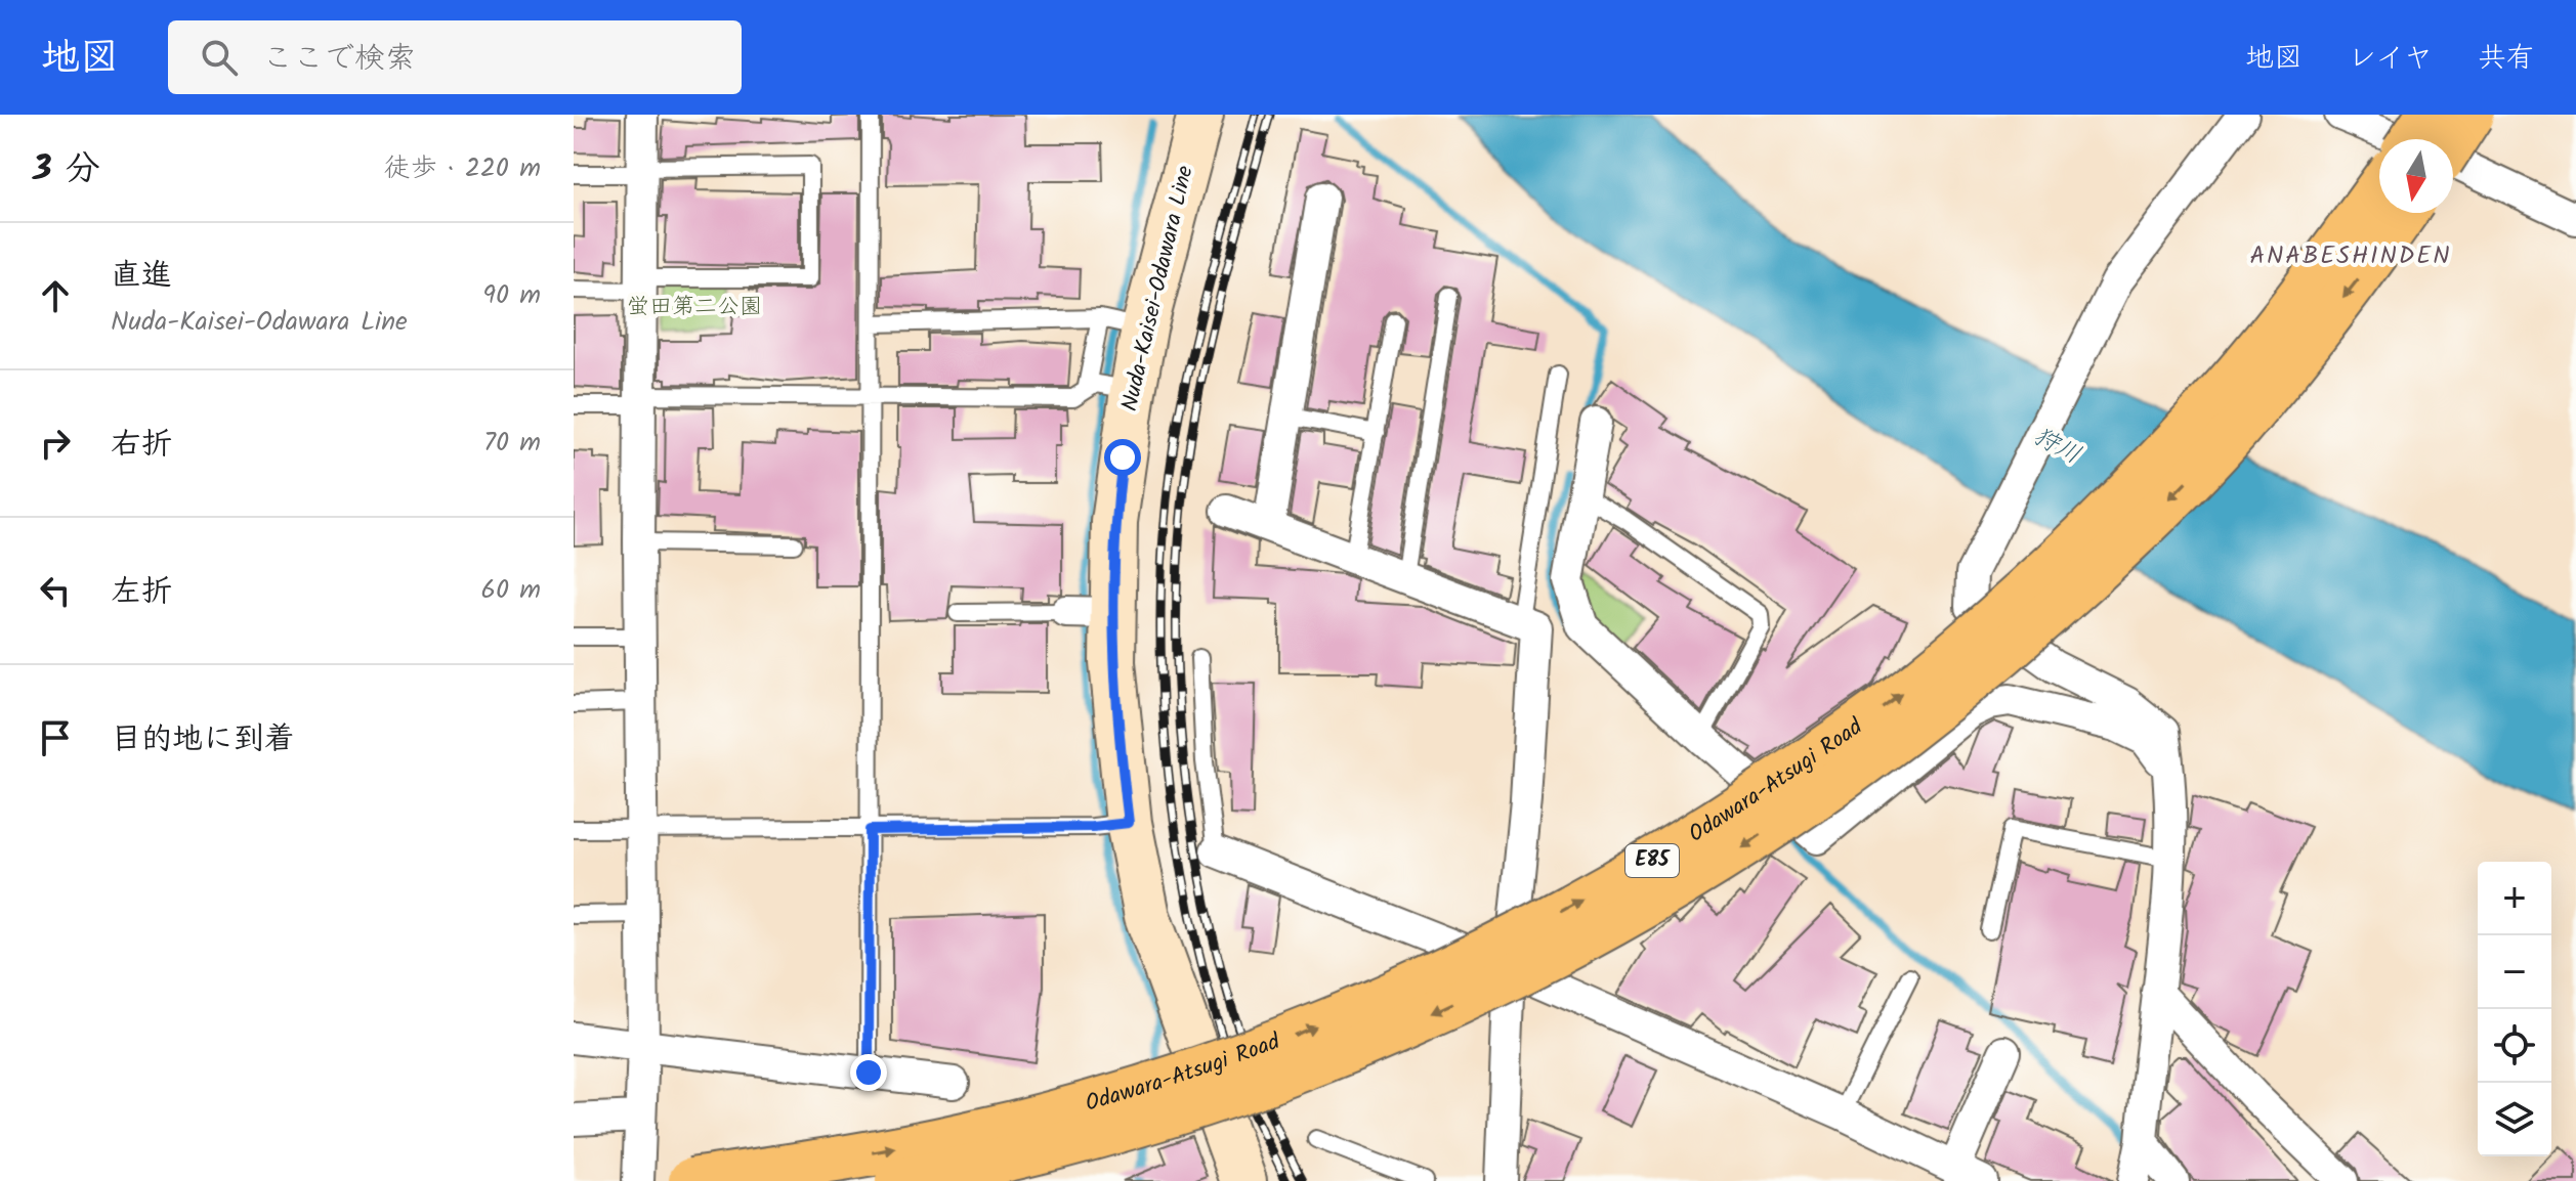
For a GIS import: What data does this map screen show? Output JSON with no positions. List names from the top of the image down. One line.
{"streets":{"highway":["Odawara-Atsugi Road","E85"],"main road":["Nuda-Kaisei-Odawara Line"]},"districts":["ANABESHINDEN"],"water":["狩川"],"parks":["蛍田第二公園"],"north":"bottom","page":{"header":"地図","search":"ここで検索","nav":["地図","レイヤ","共有"],"heading":["3 分","徒歩 · 220 m"],"list":[["直進","Nuda-Kaisei-Odawara Line","90 m"],["右折","70 m"],["左折","60 m"],"目的地に到着"],"map_buttons":["+","−"]}}
